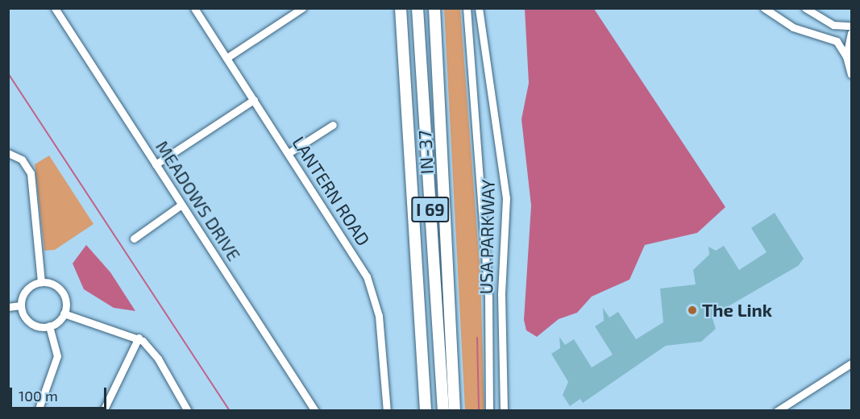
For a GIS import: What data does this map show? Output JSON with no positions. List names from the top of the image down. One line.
{"streets":{"highway":["IN-37","I 69"],"street":["LANTERN ROAD","MEADOWS DRIVE","USA PARKWAY"]},"places":["The Link"],"scale_bar":"100 m"}
